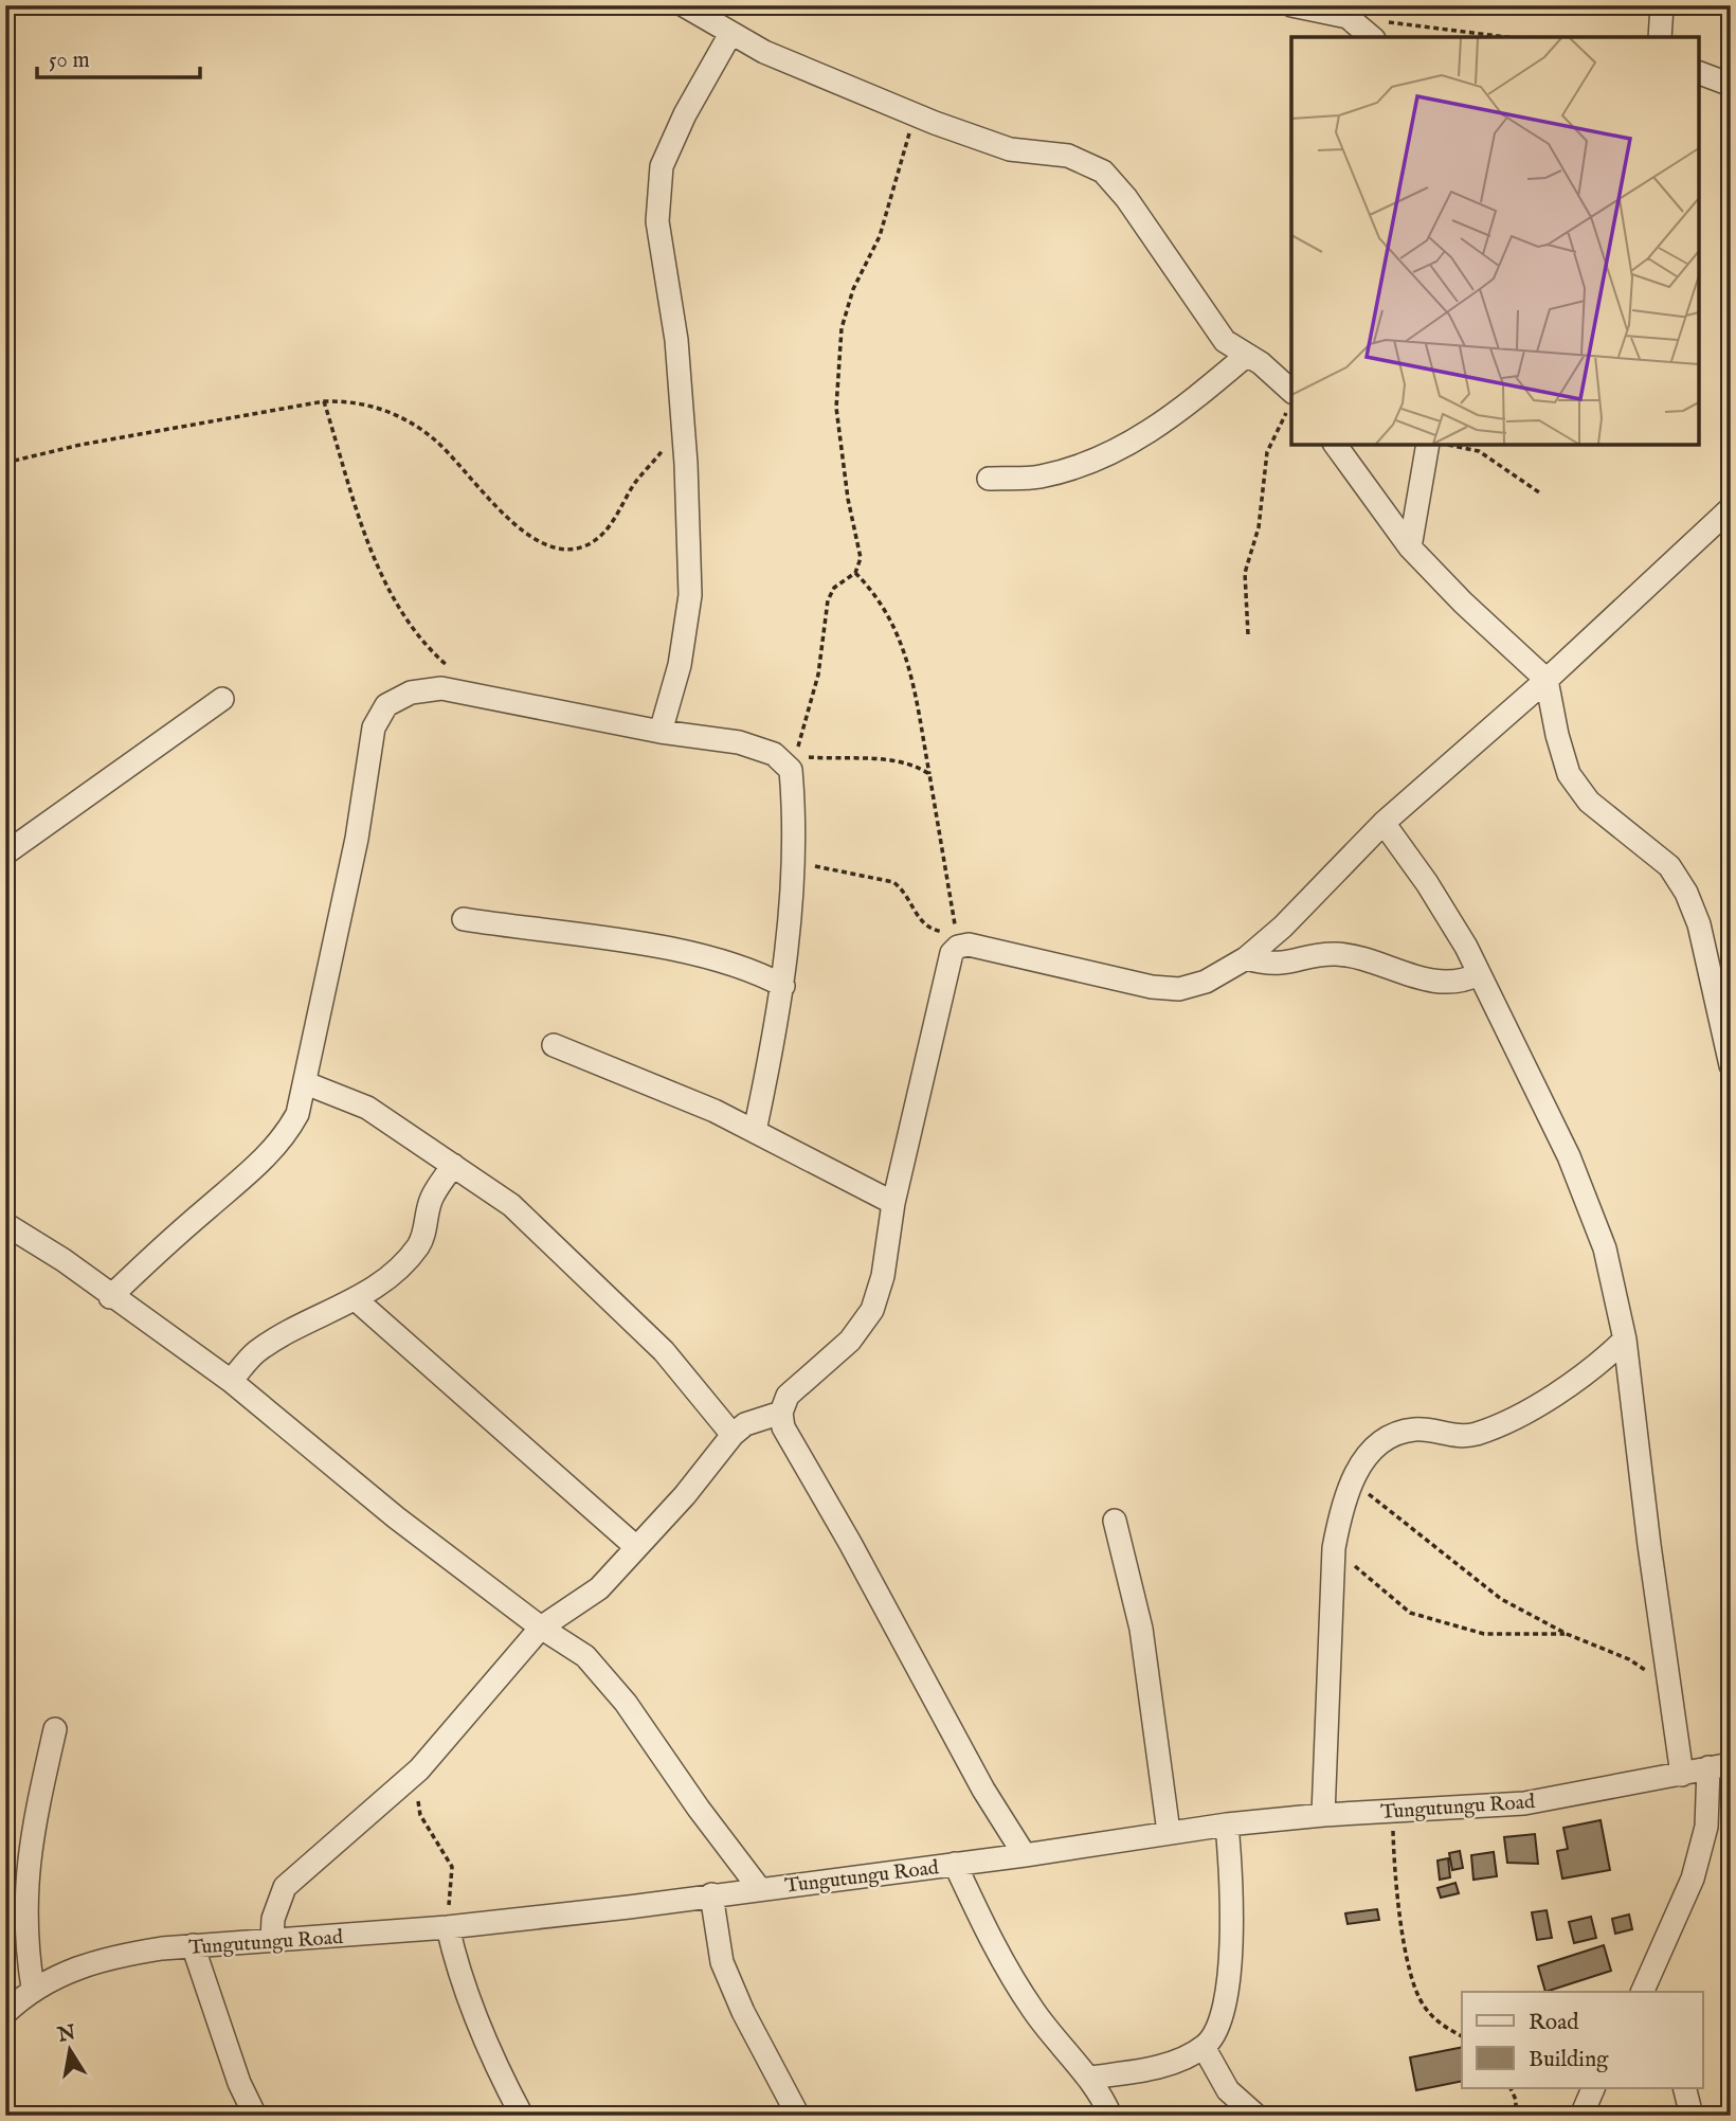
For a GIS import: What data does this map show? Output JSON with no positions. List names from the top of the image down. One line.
{"streets":{"street":["Tungutungu Road"]},"legend":["Road","Building"],"scale_bar":"50 m","north":"top"}
